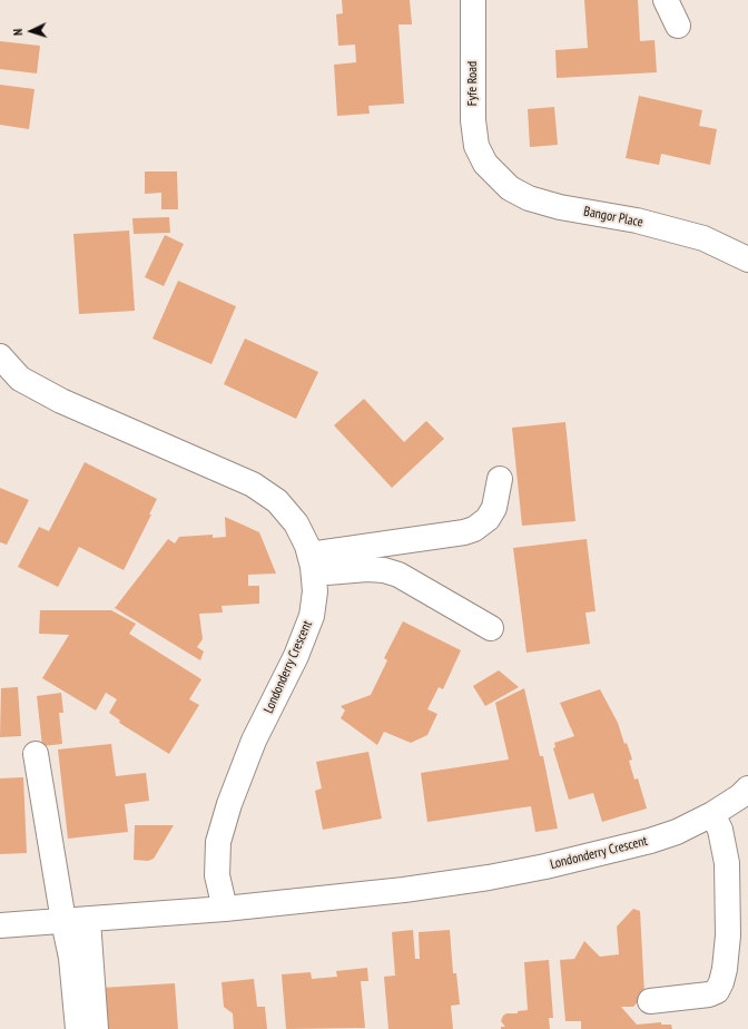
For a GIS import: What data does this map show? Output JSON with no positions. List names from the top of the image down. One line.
{"streets":{"street":["Fyfe Road","Bangor Place","Londonderry Crescent"]},"crossings":[["Fyfe Road","Bangor Place"]],"north":"left"}
